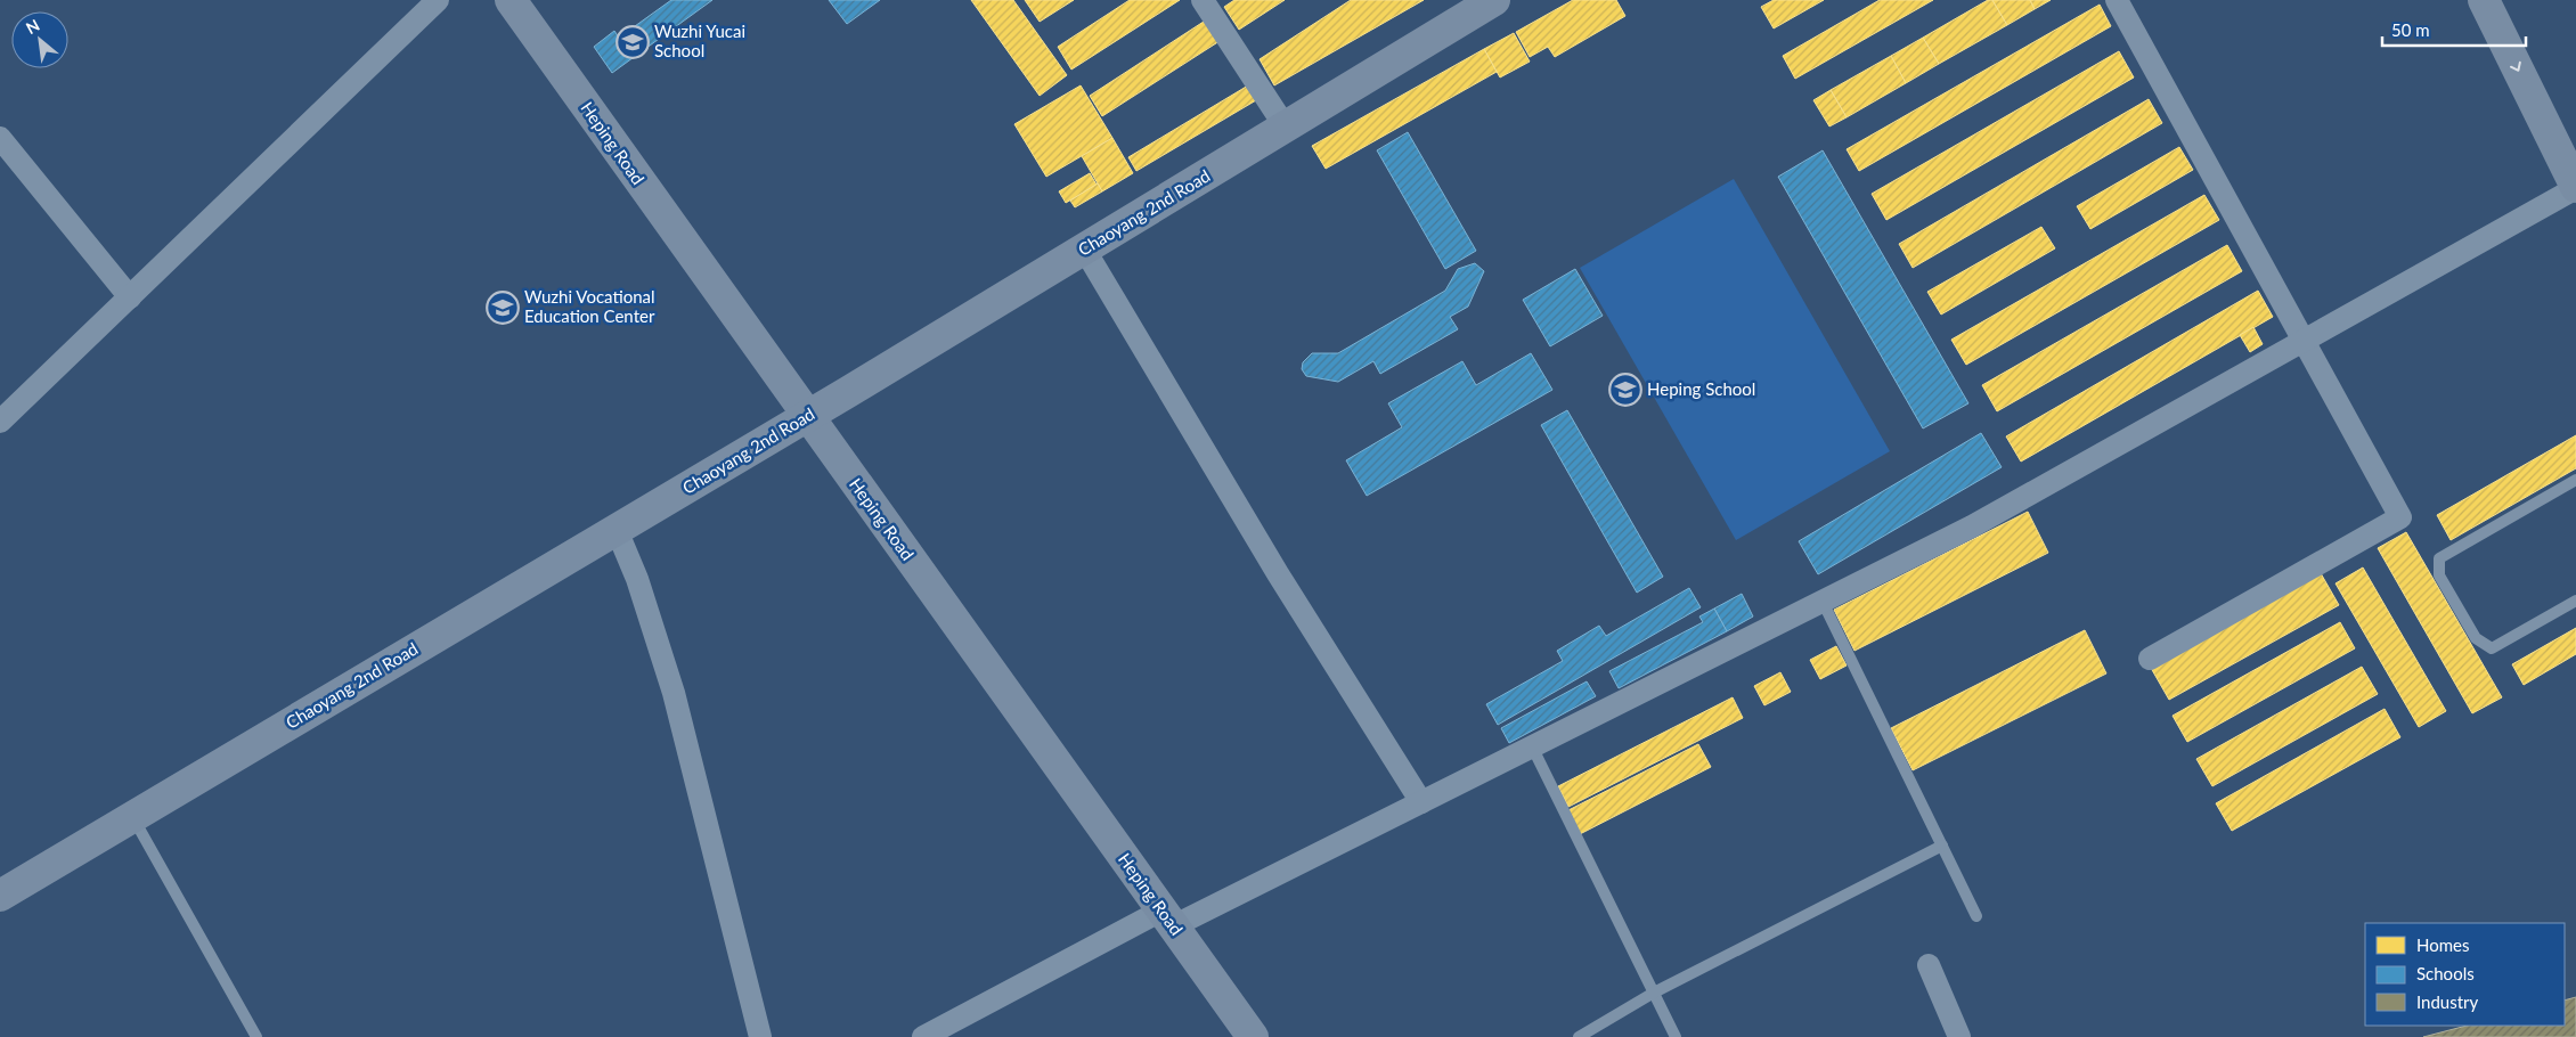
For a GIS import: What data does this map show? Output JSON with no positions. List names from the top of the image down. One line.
{"streets":{"street":["Heping Road","Chaoyang 2nd Road"]},"crossings":[["Heping Road","Chaoyang 2nd Road"]],"places":{"school or university":["Wuzhi Yucai School","Wuzhi Vocational Education Center","Heping School"]},"legend":["Homes","Schools","Industry"],"scale_bar":"50 m","north":"top left"}
